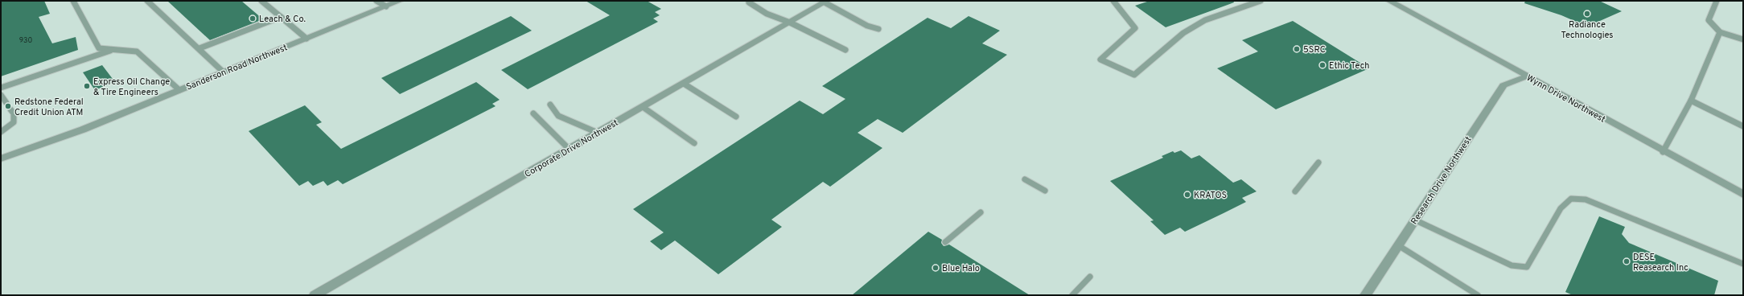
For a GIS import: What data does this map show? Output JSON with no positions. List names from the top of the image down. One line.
{"streets":{"street":["Sanderson Road Northwest","Wynn Drive Northwest","Corporate Drive Northwest","Research Drive Northwest"]},"crossings":[["Wynn Drive Northwest","Research Drive Northwest"]],"places":["Radiance Technologies","Leach & Co.","5SRC","Ethic Tech","Express Oil Change & Tire Engineers","Redstone Federal Credit Union ATM","KRATOS","DESE Reasearch Inc","Blue Halo"],"house_numbers":["930"]}
